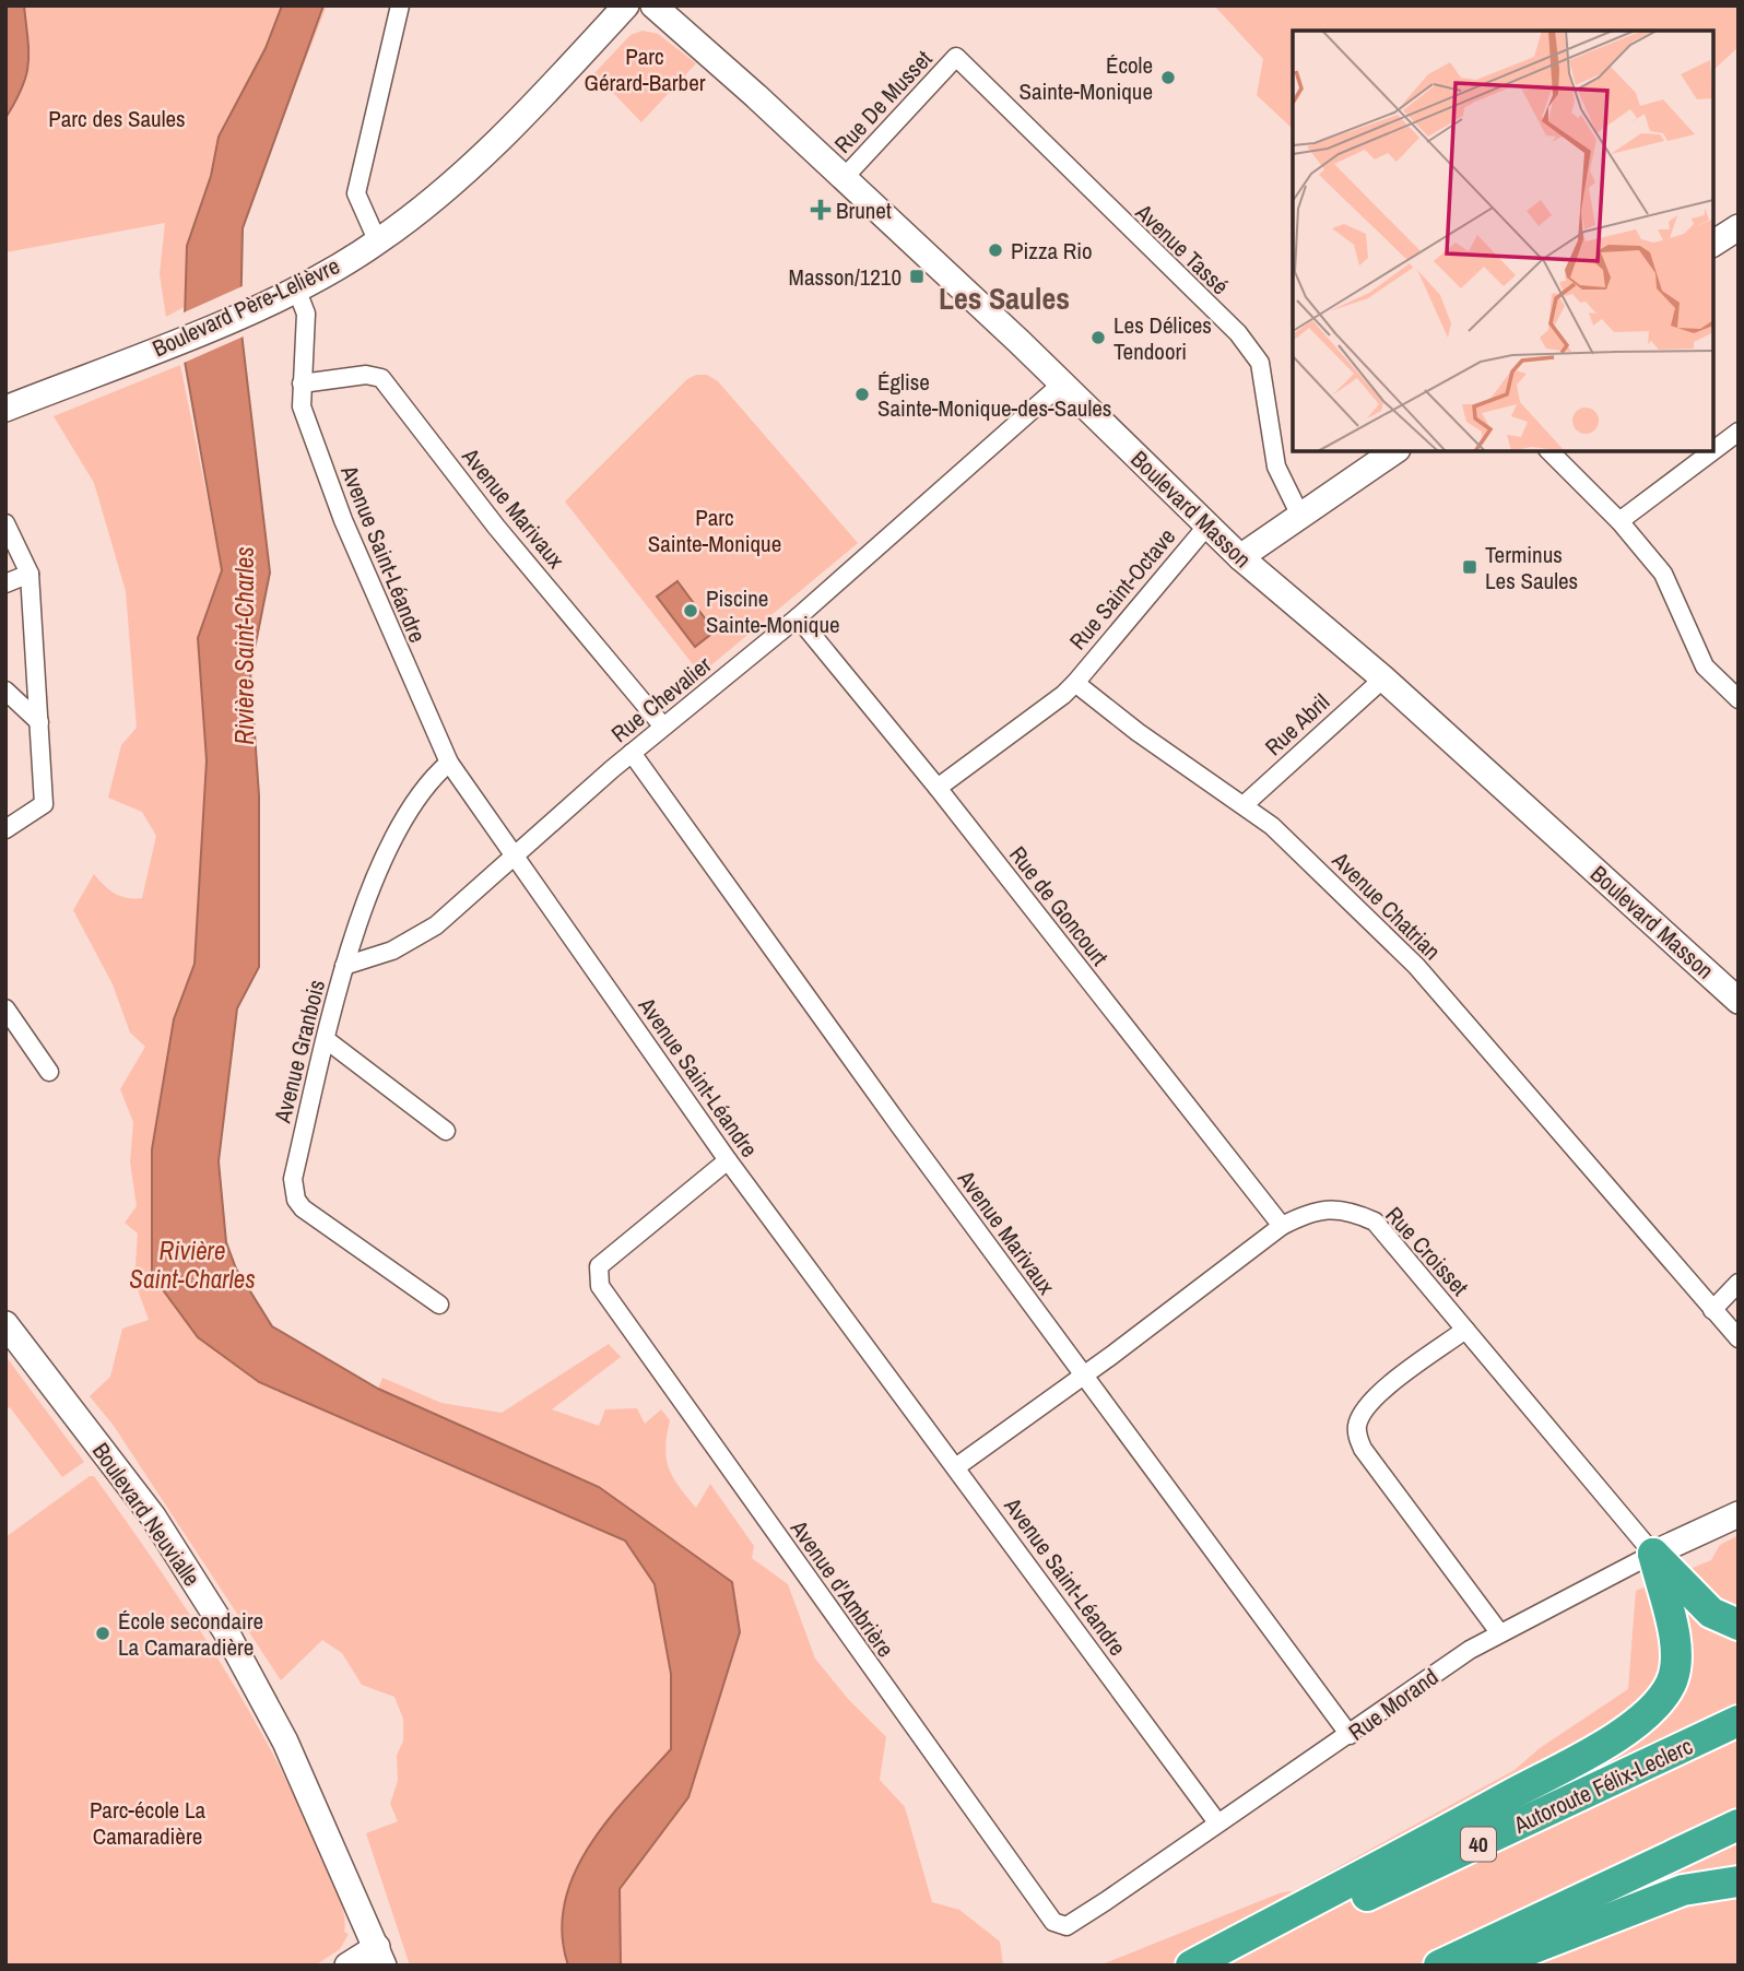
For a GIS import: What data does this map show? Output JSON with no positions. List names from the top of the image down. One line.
{"streets":{"highway":["Autoroute Félix-Leclerc","40"],"main road":["Boulevard Père-Lelièvre","Boulevard Masson","Boulevard Neuvialle","Rue Morand"],"street":["Rue De Musset","Avenue Tassé","Avenue Marivaux","Avenue Saint-Léandre","Rue Saint-Octave","Rue Chevalier","Rue Abril","Rue de Goncourt","Avenue Chatrian","Avenue Granbois","Rue Croisset","Avenue d'Ambrière"]},"crossings":[["Rue De Musset","Avenue Tassé"],["Rue De Musset","Boulevard Masson"],["Boulevard Père-Lelièvre","Avenue Saint-Léandre"],["Avenue Marivaux","Avenue Saint-Léandre"],["Avenue Marivaux","Rue Chevalier"],["Avenue Marivaux","Rue Croisset"],["Avenue Marivaux","Rue Morand"],["Boulevard Masson","Rue Saint-Octave"],["Boulevard Masson","Rue Chevalier"],["Boulevard Masson","Rue Abril"],["Avenue Saint-Léandre","Rue Chevalier"],["Avenue Saint-Léandre","Avenue Granbois"],["Avenue Saint-Léandre","Rue Croisset"],["Avenue Saint-Léandre","Avenue d'Ambrière"],["Avenue Saint-Léandre","Rue Morand"],["Rue Saint-Octave","Avenue Chatrian"],["Rue Chevalier","Rue de Goncourt"],["Rue Chevalier","Avenue Granbois"],["Rue Abril","Avenue Chatrian"],["Rue de Goncourt","Rue Croisset"],["Rue Croisset","Rue Morand"],["Avenue d'Ambrière","Rue Morand"]],"districts":["Les Saules"],"water":["Rivière Saint-Charles"],"parks":["Parc Gérard-Barber","Parc des Saules","Parc Sainte-Monique","Parc-école La Camaradière"],"places":{"other":["École Sainte-Monique","Pizza Rio","Les Délices Tendoori","Église Sainte-Monique-des-Saules","Piscine Sainte-Monique","École secondaire La Camaradière"],"health":["Brunet"],"transit":["Masson/1210","Terminus Les Saules"]}}
